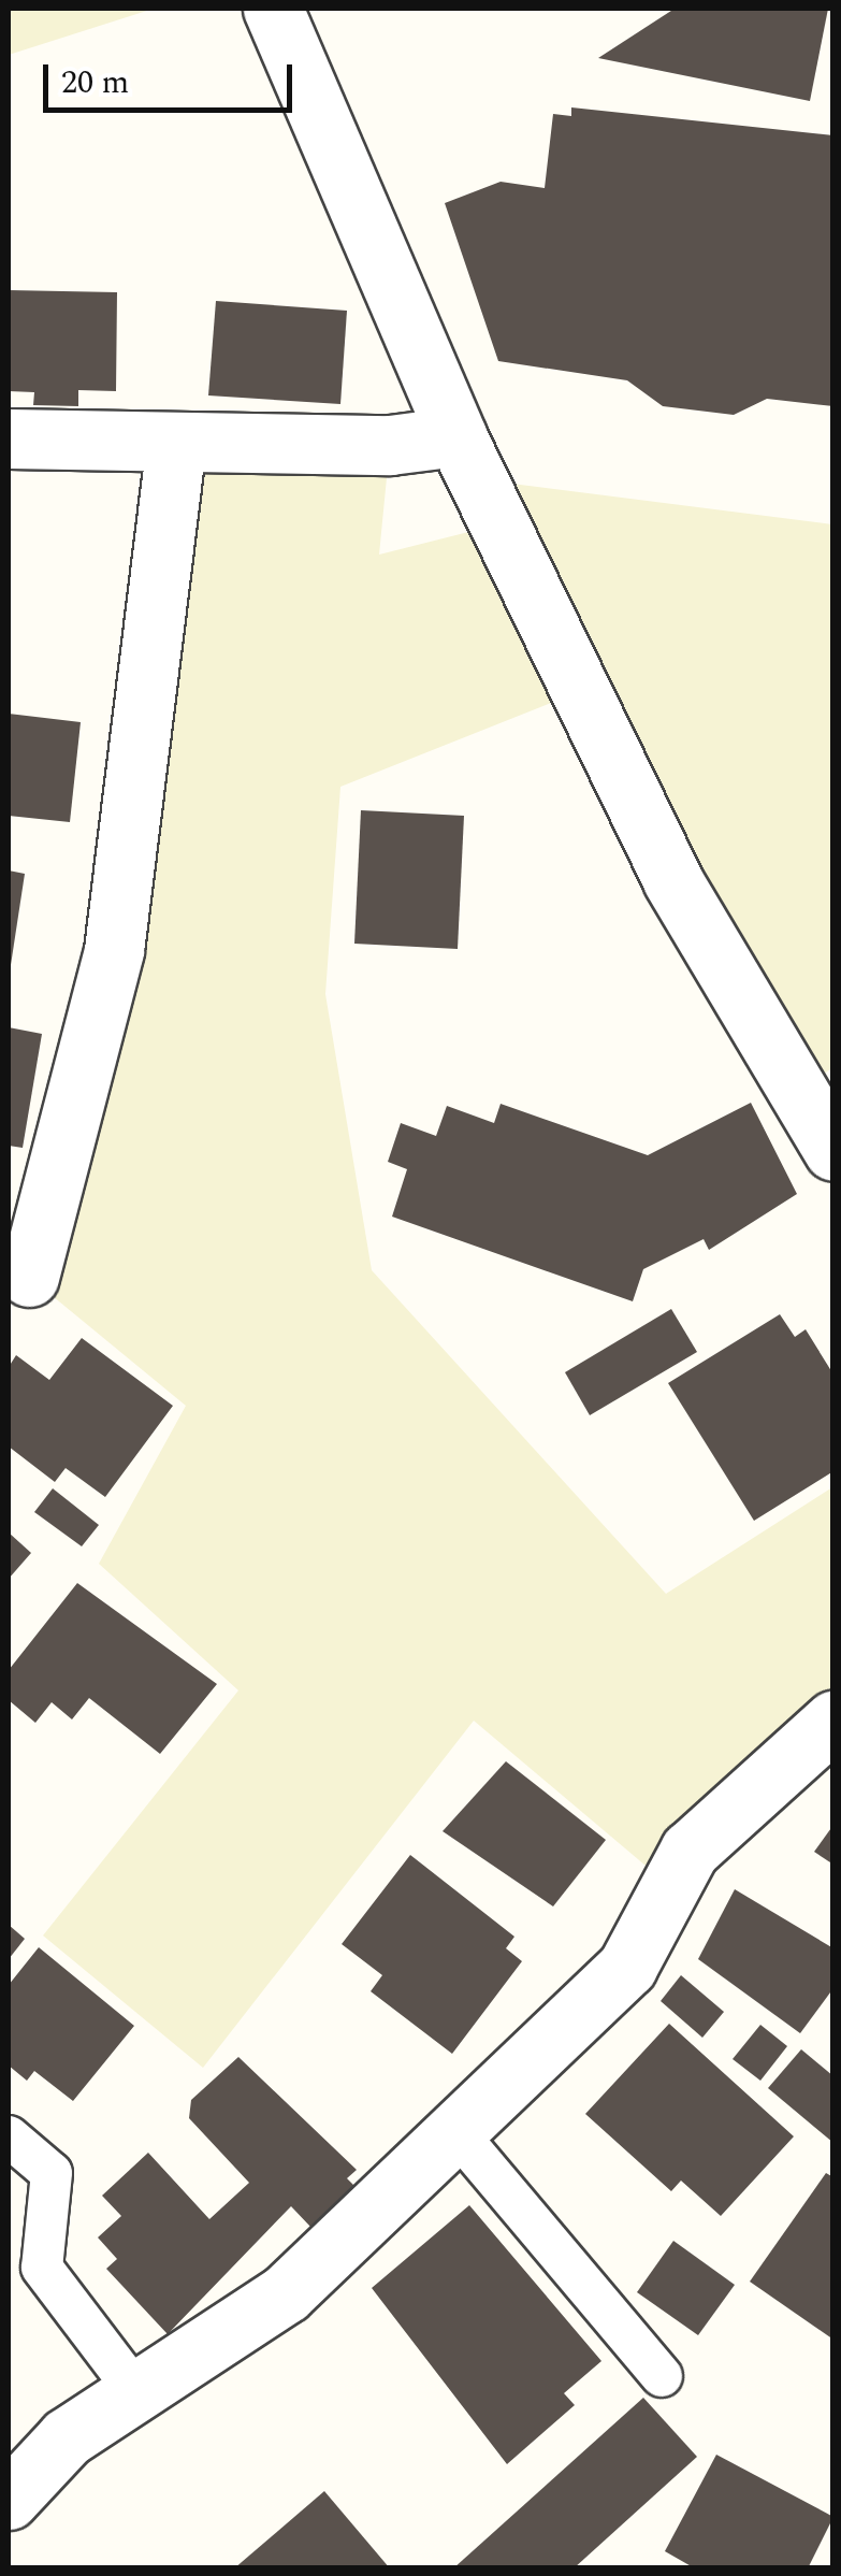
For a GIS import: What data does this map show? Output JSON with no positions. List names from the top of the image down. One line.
{"scale_bar":"20 m"}
